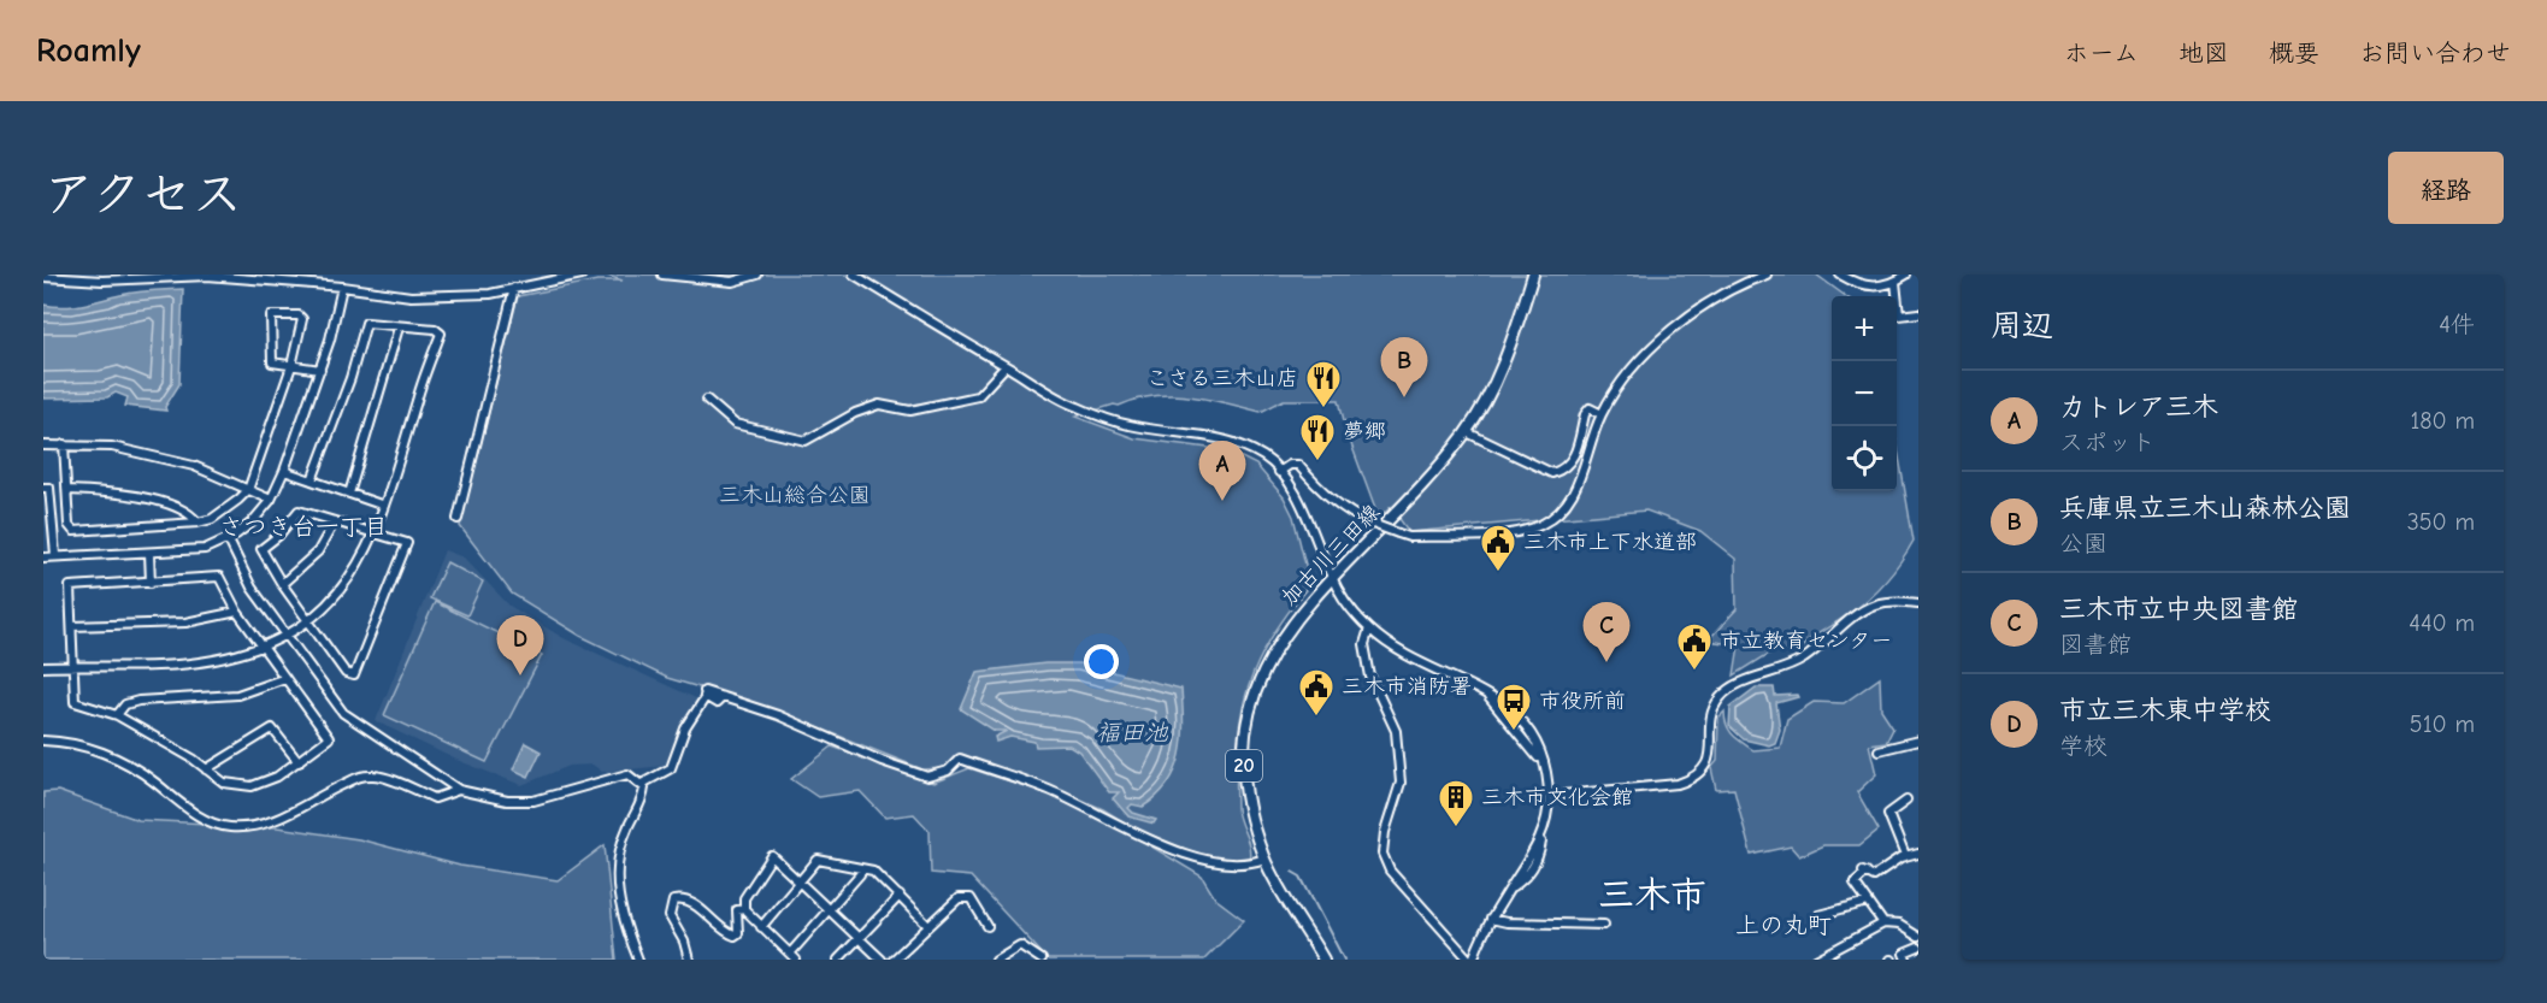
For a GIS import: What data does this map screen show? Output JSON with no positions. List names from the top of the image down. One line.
{"streets":{"main road":["加古川三田線","20"]},"districts":["さつき台一丁目","三木市","上の丸町"],"water":["福田池"],"parks":["三木山総合公園"],"places":{"restaurant":["こさる三木山店","夢郷"],"public building":["三木市上下水道部","市立教育センター","三木市消防署"],"bus stop":["市役所前"],"building":["三木市文化会館"]},"page":{"header":"Roamly","nav":["ホーム","地図","概要","お問い合わせ"],"title":"アクセス","buttons":"経路","heading":["周辺","4件"],"map_buttons":["+","−"],"pins":["B","A","C","D"],"list":[{"mark":"A","name":"カトレア三木","note":"スポット","value":"180 m"},{"mark":"B","name":"兵庫県立三木山森林公園","note":"公園","value":"350 m"},{"mark":"C","name":"三木市立中央図書館","note":"図書館","value":"440 m"},{"mark":"D","name":"市立三木東中学校","note":"学校","value":"510 m"}]}}
